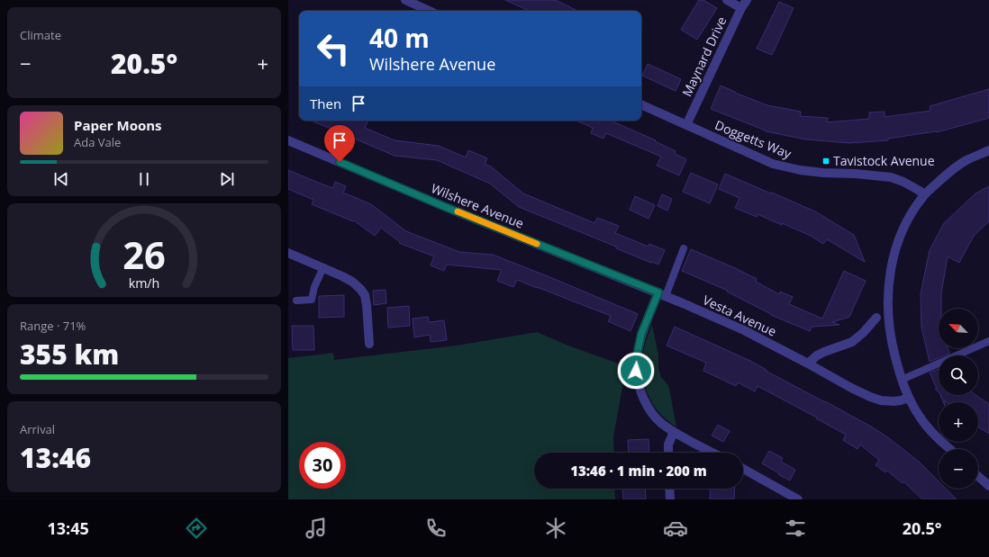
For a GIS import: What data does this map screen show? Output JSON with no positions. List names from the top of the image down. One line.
{"streets":{"street":["Maynard Drive","Doggetts Way","Wilshere Avenue","Vesta Avenue"]},"crossings":[["Maynard Drive","Doggetts Way"],["Wilshere Avenue","Vesta Avenue"]],"places":{"transit":["Tavistock Avenue"]},"north":"top left","page":{"tile":["Climate",["Range · 71%","355 km"],["Arrival","13:46"]],"turn":["40 m","Wilshere Avenue"],"heat":["−","20.5°","+"],"then":"Then","song":["Paper Moons","Ada Vale"],"map_buttons":["+","−"],"limit":"30","trip":"13:46 · 1 min · 200 m","tabs":["13:45","20.5°"],"gauge":["26","km/h"]}}
